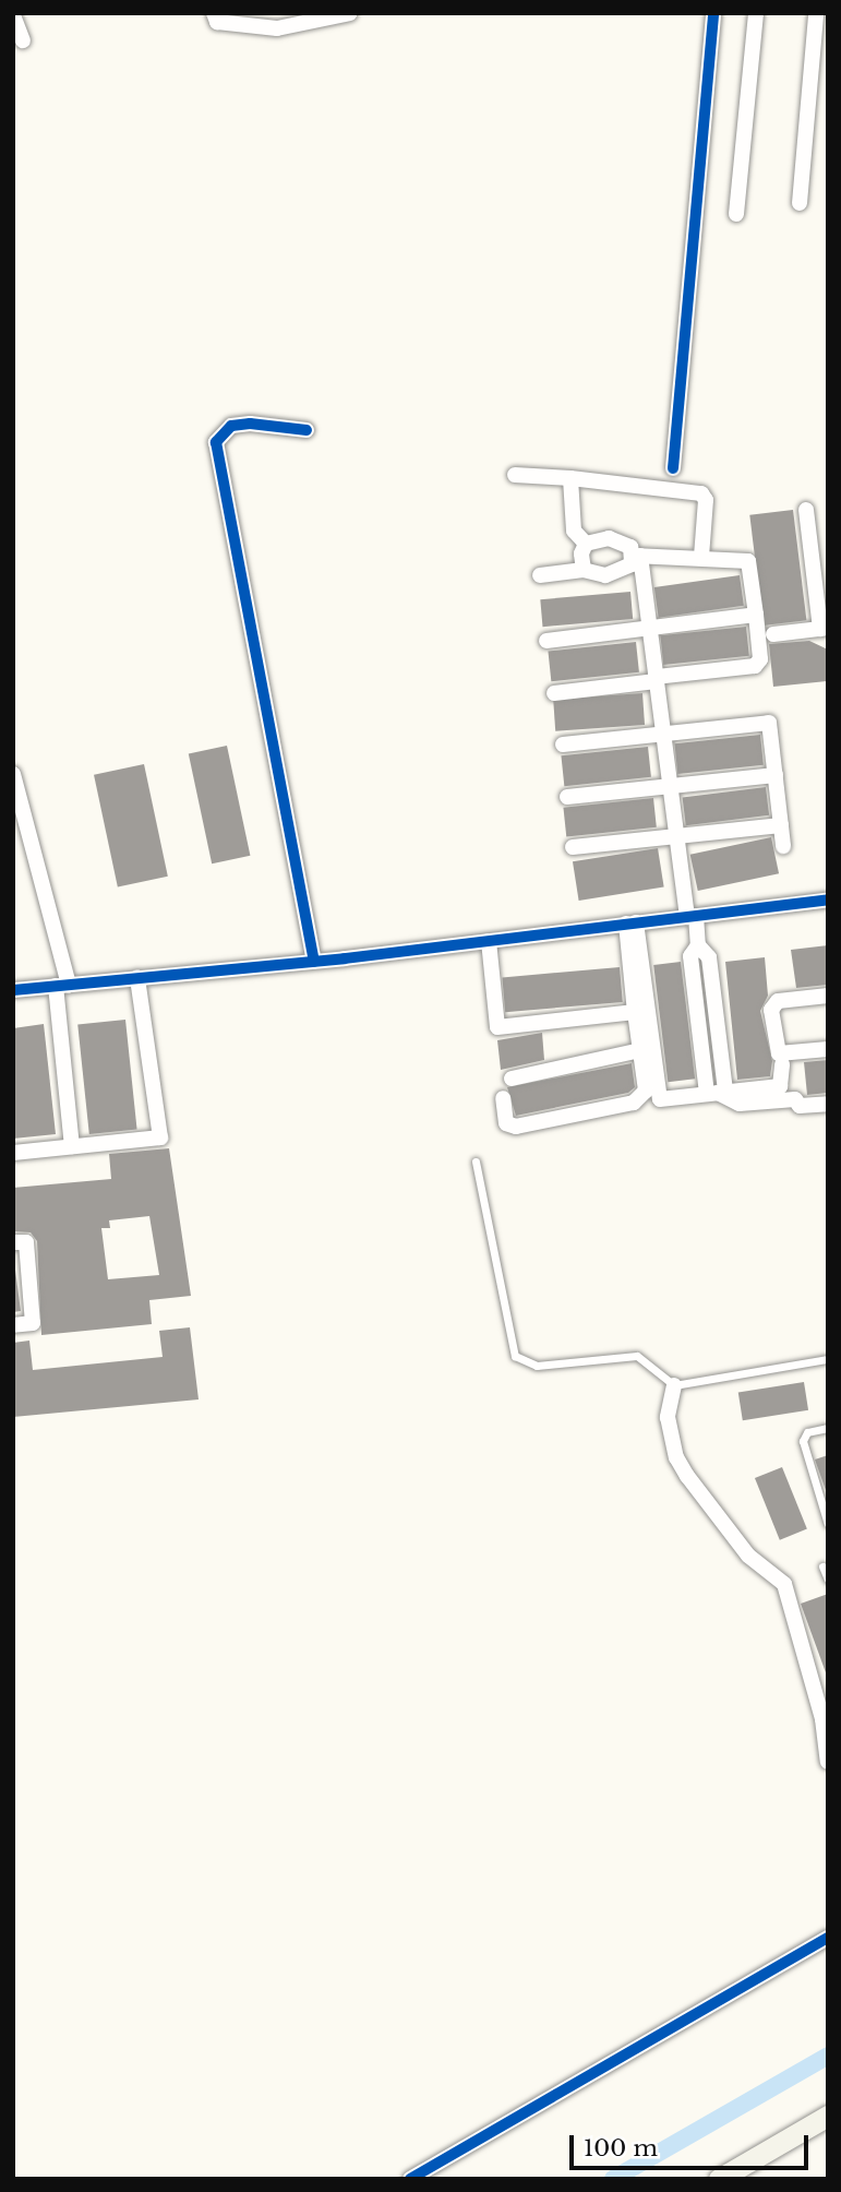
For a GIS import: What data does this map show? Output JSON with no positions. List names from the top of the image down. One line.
{"scale_bar":"100 m"}
